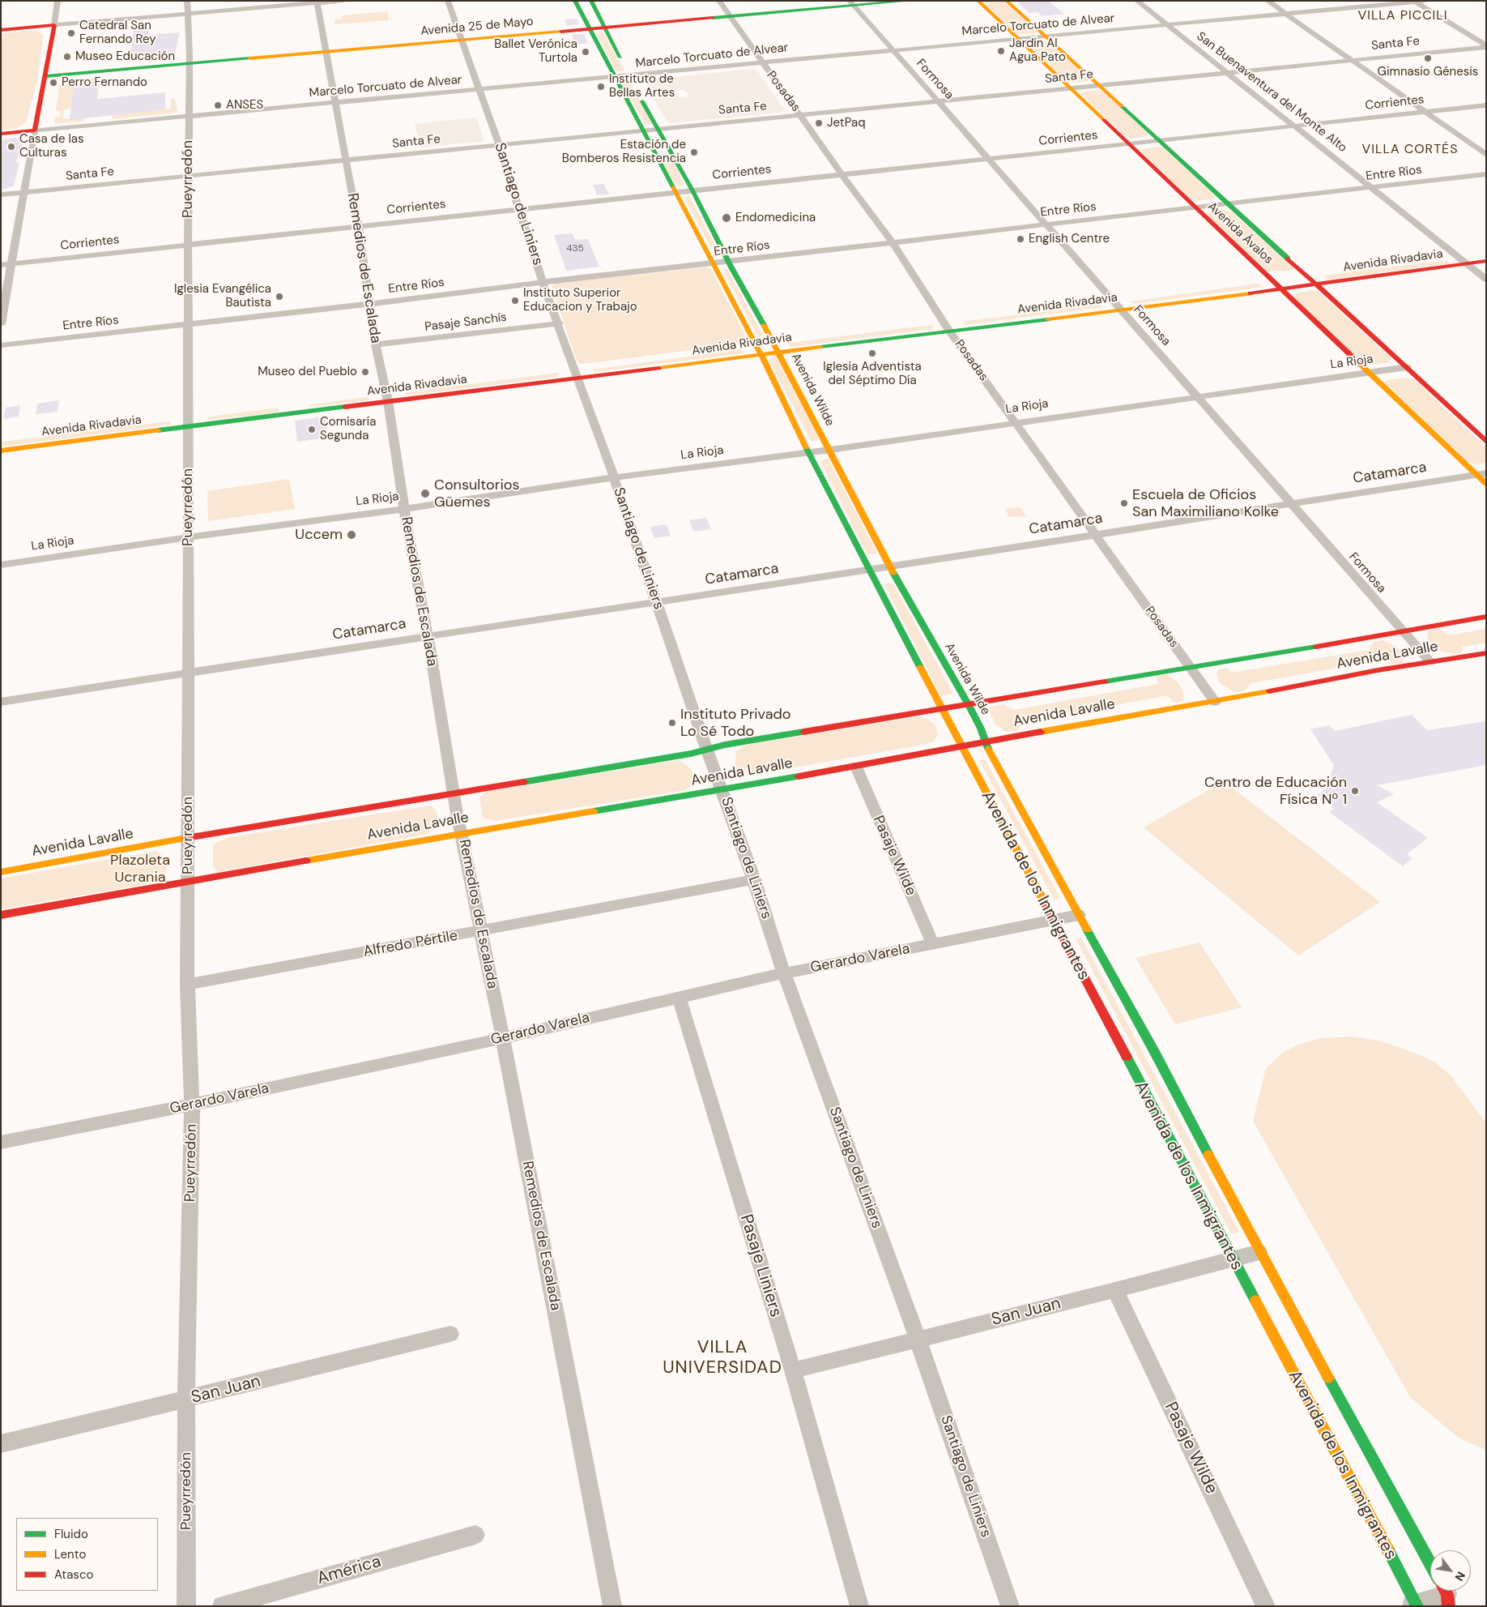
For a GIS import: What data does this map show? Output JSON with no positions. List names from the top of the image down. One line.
{"streets":{"main road":["Marcelo Torcuato de Alvear","Avenida 25 de Mayo","Avenida Ávalos","Avenida Rivadavia","Avenida Wilde","Avenida Lavalle","Avenida de los Inmigrantes"],"street":["Santa Fe","Formosa","Posadas","San Buenaventura del Monte Alto","Corrientes","Entre Ríos","Pueyrredón","Santiago de Liniers","Remedios de Escalada","Pasaje Sanchís","La Rioja","Catamarca","Pasaje Wilde","Alfredo Pértile","Gerardo Varela","Pasaje Liniers","San Juan","América"]},"crossings":[["Marcelo Torcuato de Alvear","Formosa"],["Marcelo Torcuato de Alvear","Posadas"],["Marcelo Torcuato de Alvear","San Buenaventura del Monte Alto"],["Marcelo Torcuato de Alvear","Pueyrredón"],["Marcelo Torcuato de Alvear","Santiago de Liniers"],["Marcelo Torcuato de Alvear","Avenida Ávalos"],["Marcelo Torcuato de Alvear","Remedios de Escalada"],["Marcelo Torcuato de Alvear","Avenida Wilde"],["Avenida 25 de Mayo","Formosa"],["Avenida 25 de Mayo","Posadas"],["Avenida 25 de Mayo","Pueyrredón"],["Avenida 25 de Mayo","Santiago de Liniers"],["Avenida 25 de Mayo","Remedios de Escalada"],["Avenida 25 de Mayo","Avenida Wilde"],["Santa Fe","Formosa"],["Santa Fe","Posadas"],["Santa Fe","San Buenaventura del Monte Alto"],["Santa Fe","Pueyrredón"],["Santa Fe","Santiago de Liniers"],["Santa Fe","Avenida Ávalos"],["Santa Fe","Remedios de Escalada"],["Santa Fe","Avenida Wilde"],["Formosa","Corrientes"],["Formosa","Entre Ríos"],["Formosa","Avenida Rivadavia"],["Formosa","La Rioja"],["Formosa","Catamarca"],["Formosa","Avenida Lavalle"],["Posadas","Corrientes"],["Posadas","Entre Ríos"],["Posadas","Avenida Rivadavia"],["Posadas","La Rioja"],["Posadas","Catamarca"],["Posadas","Avenida Lavalle"],["San Buenaventura del Monte Alto","Corrientes"],["San Buenaventura del Monte Alto","Entre Ríos"],["San Buenaventura del Monte Alto","Avenida Rivadavia"],["Corrientes","Pueyrredón"],["Corrientes","Santiago de Liniers"],["Corrientes","Avenida Ávalos"],["Corrientes","Remedios de Escalada"],["Corrientes","Avenida Wilde"],["Entre Ríos","Pueyrredón"],["Entre Ríos","Santiago de Liniers"],["Entre Ríos","Avenida Ávalos"],["Entre Ríos","Remedios de Escalada"],["Entre Ríos","Avenida Wilde"],["Pueyrredón","Avenida Rivadavia"],["Pueyrredón","La Rioja"],["Pueyrredón","Catamarca"],["Pueyrredón","Avenida Lavalle"],["Pueyrredón","Alfredo Pértile"],["Pueyrredón","Gerardo Varela"],["Pueyrredón","San Juan"],["Santiago de Liniers","Avenida Rivadavia"],["Santiago de Liniers","Pasaje Sanchís"],["Santiago de Liniers","La Rioja"],["Santiago de Liniers","Catamarca"],["Santiago de Liniers","Avenida Lavalle"],["Santiago de Liniers","Alfredo Pértile"],["Santiago de Liniers","Gerardo Varela"],["Santiago de Liniers","San Juan"],["Avenida Ávalos","Avenida Rivadavia"],["Avenida Ávalos","La Rioja"],["Avenida Ávalos","Catamarca"],["Avenida Rivadavia","Remedios de Escalada"],["Avenida Rivadavia","Avenida Wilde"],["Remedios de Escalada","Pasaje Sanchís"],["Remedios de Escalada","La Rioja"],["Remedios de Escalada","Catamarca"],["Remedios de Escalada","Avenida Lavalle"],["Remedios de Escalada","Alfredo Pértile"],["Remedios de Escalada","Gerardo Varela"],["La Rioja","Avenida Wilde"],["Avenida Wilde","Catamarca"],["Avenida Wilde","Avenida Lavalle"],["Avenida Wilde","Avenida de los Inmigrantes"],["Avenida Lavalle","Pasaje Wilde"],["Avenida Lavalle","Avenida de los Inmigrantes"],["Pasaje Wilde","Gerardo Varela"],["Pasaje Wilde","San Juan"],["Avenida de los Inmigrantes","Gerardo Varela"],["Avenida de los Inmigrantes","San Juan"],["Gerardo Varela","Pasaje Liniers"],["Pasaje Liniers","San Juan"]],"districts":["VILLA PICCILI","VILLA CORTÉS","VILLA UNIVERSIDAD"],"parks":["Plazoleta Ucrania"],"places":["Catedral San Fernando Rey","Jardín Al Agua Pato","Ballet Verónica Turtola","Museo Educación","Gimnasio Génesis","Perro Fernando","Instituto de Bellas Artes","ANSES","JetPaq","Casa de las Culturas","Estación de Bomberos Resistencia","Endomedicina","English Centre","Iglesia Evangélica Bautista","Instituto Superior Educacion y Trabajo","Iglesia Adventista del Séptimo Día","Museo del Pueblo","Comisaría Segunda","Consultorios Güemes","Escuela de Oficios San Maximiliano Kolke","Uccem","Instituto Privado Lo Sé Todo","Centro de Educación Física Nº 1"],"house_numbers":["435"],"legend":["Fluido","Lento","Atasco"],"north":"bottom right"}
